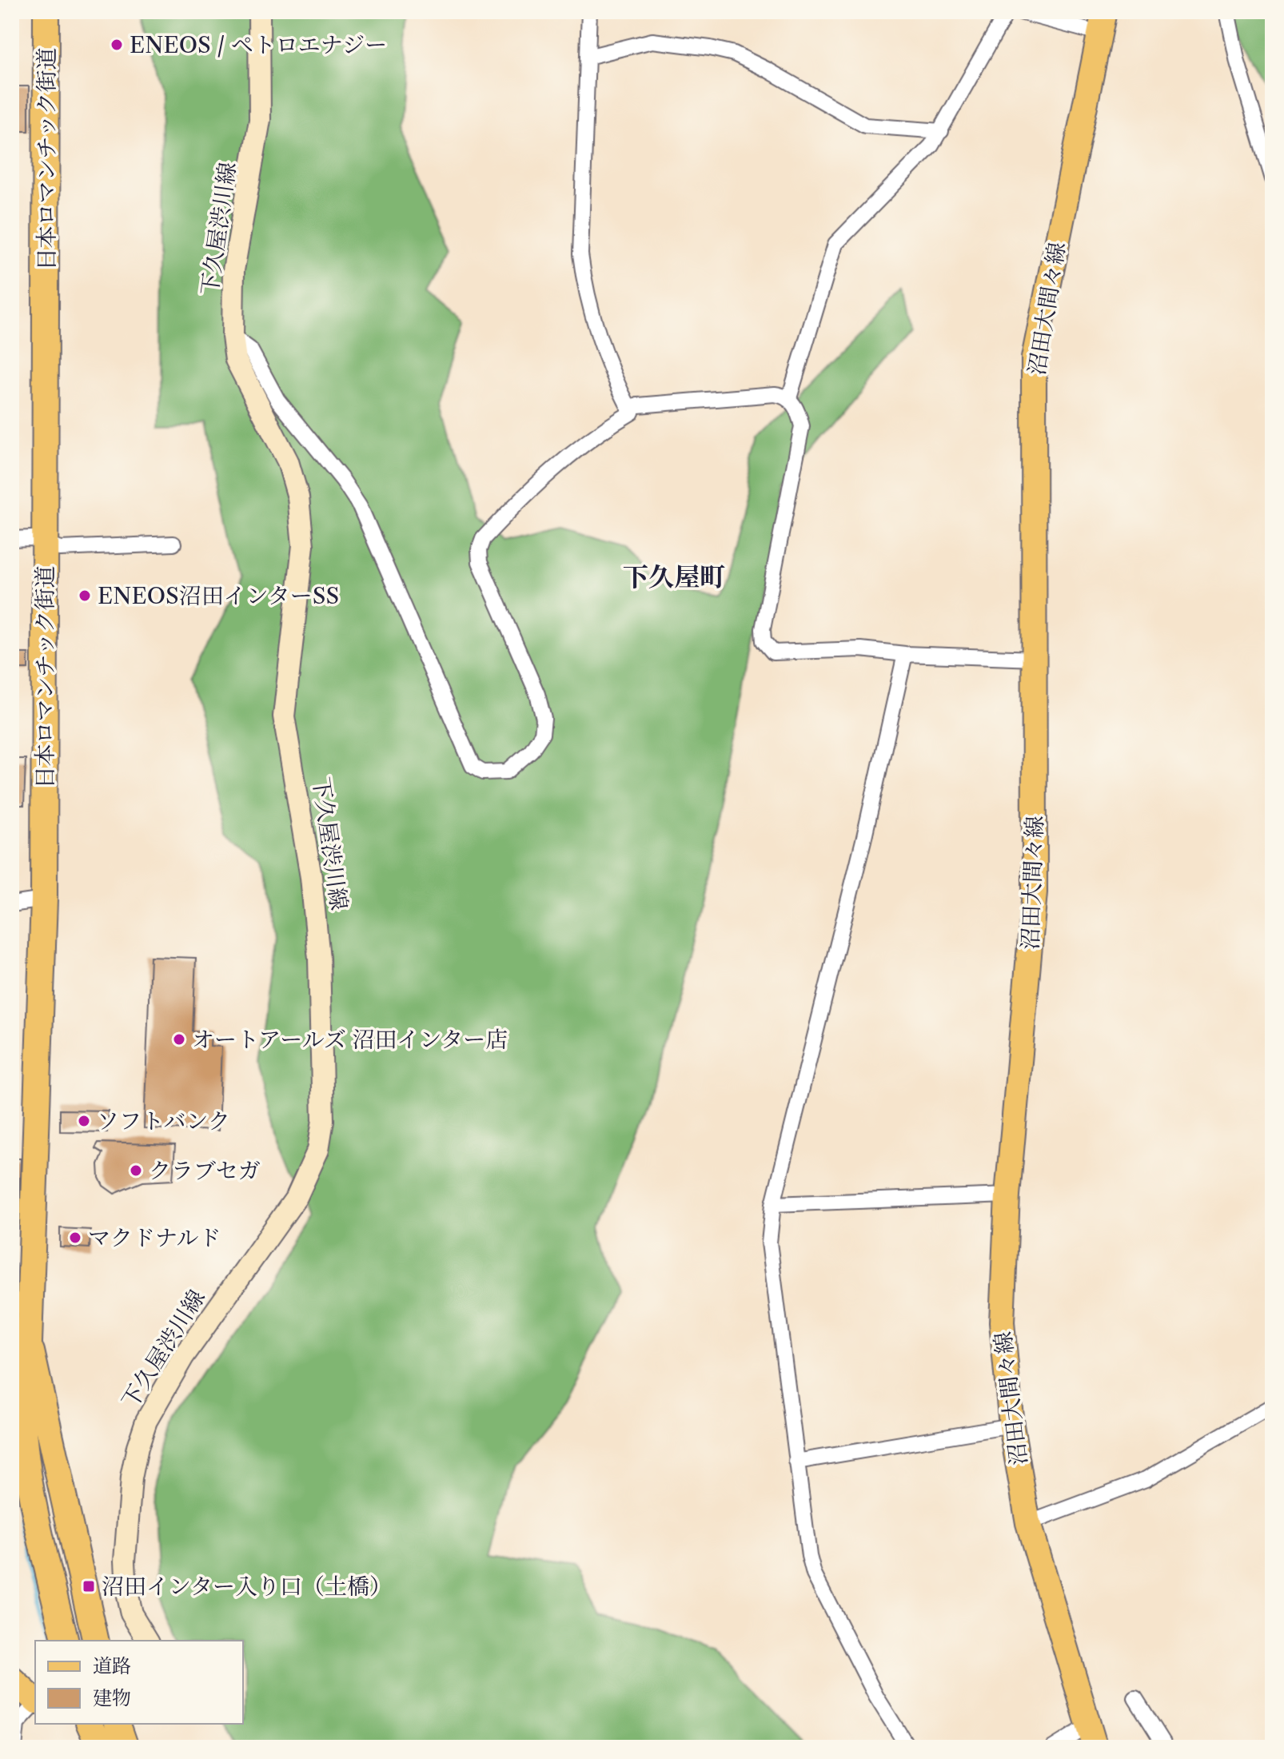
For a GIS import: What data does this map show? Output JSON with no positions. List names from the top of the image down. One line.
{"streets":{"highway":["日本ロマンチック街道"],"main road":["下久屋渋川線","沼田大間々線"]},"districts":["下久屋町"],"places":{"other":["ENEOS / ペトロエナジー","ENEOS沼田インターSS","オートアールズ 沼田インター店","ソフトバンク","クラブセガ","マクドナルド"],"transit":["沼田インター入り口（土橋）"]},"legend":["道路","建物"]}
